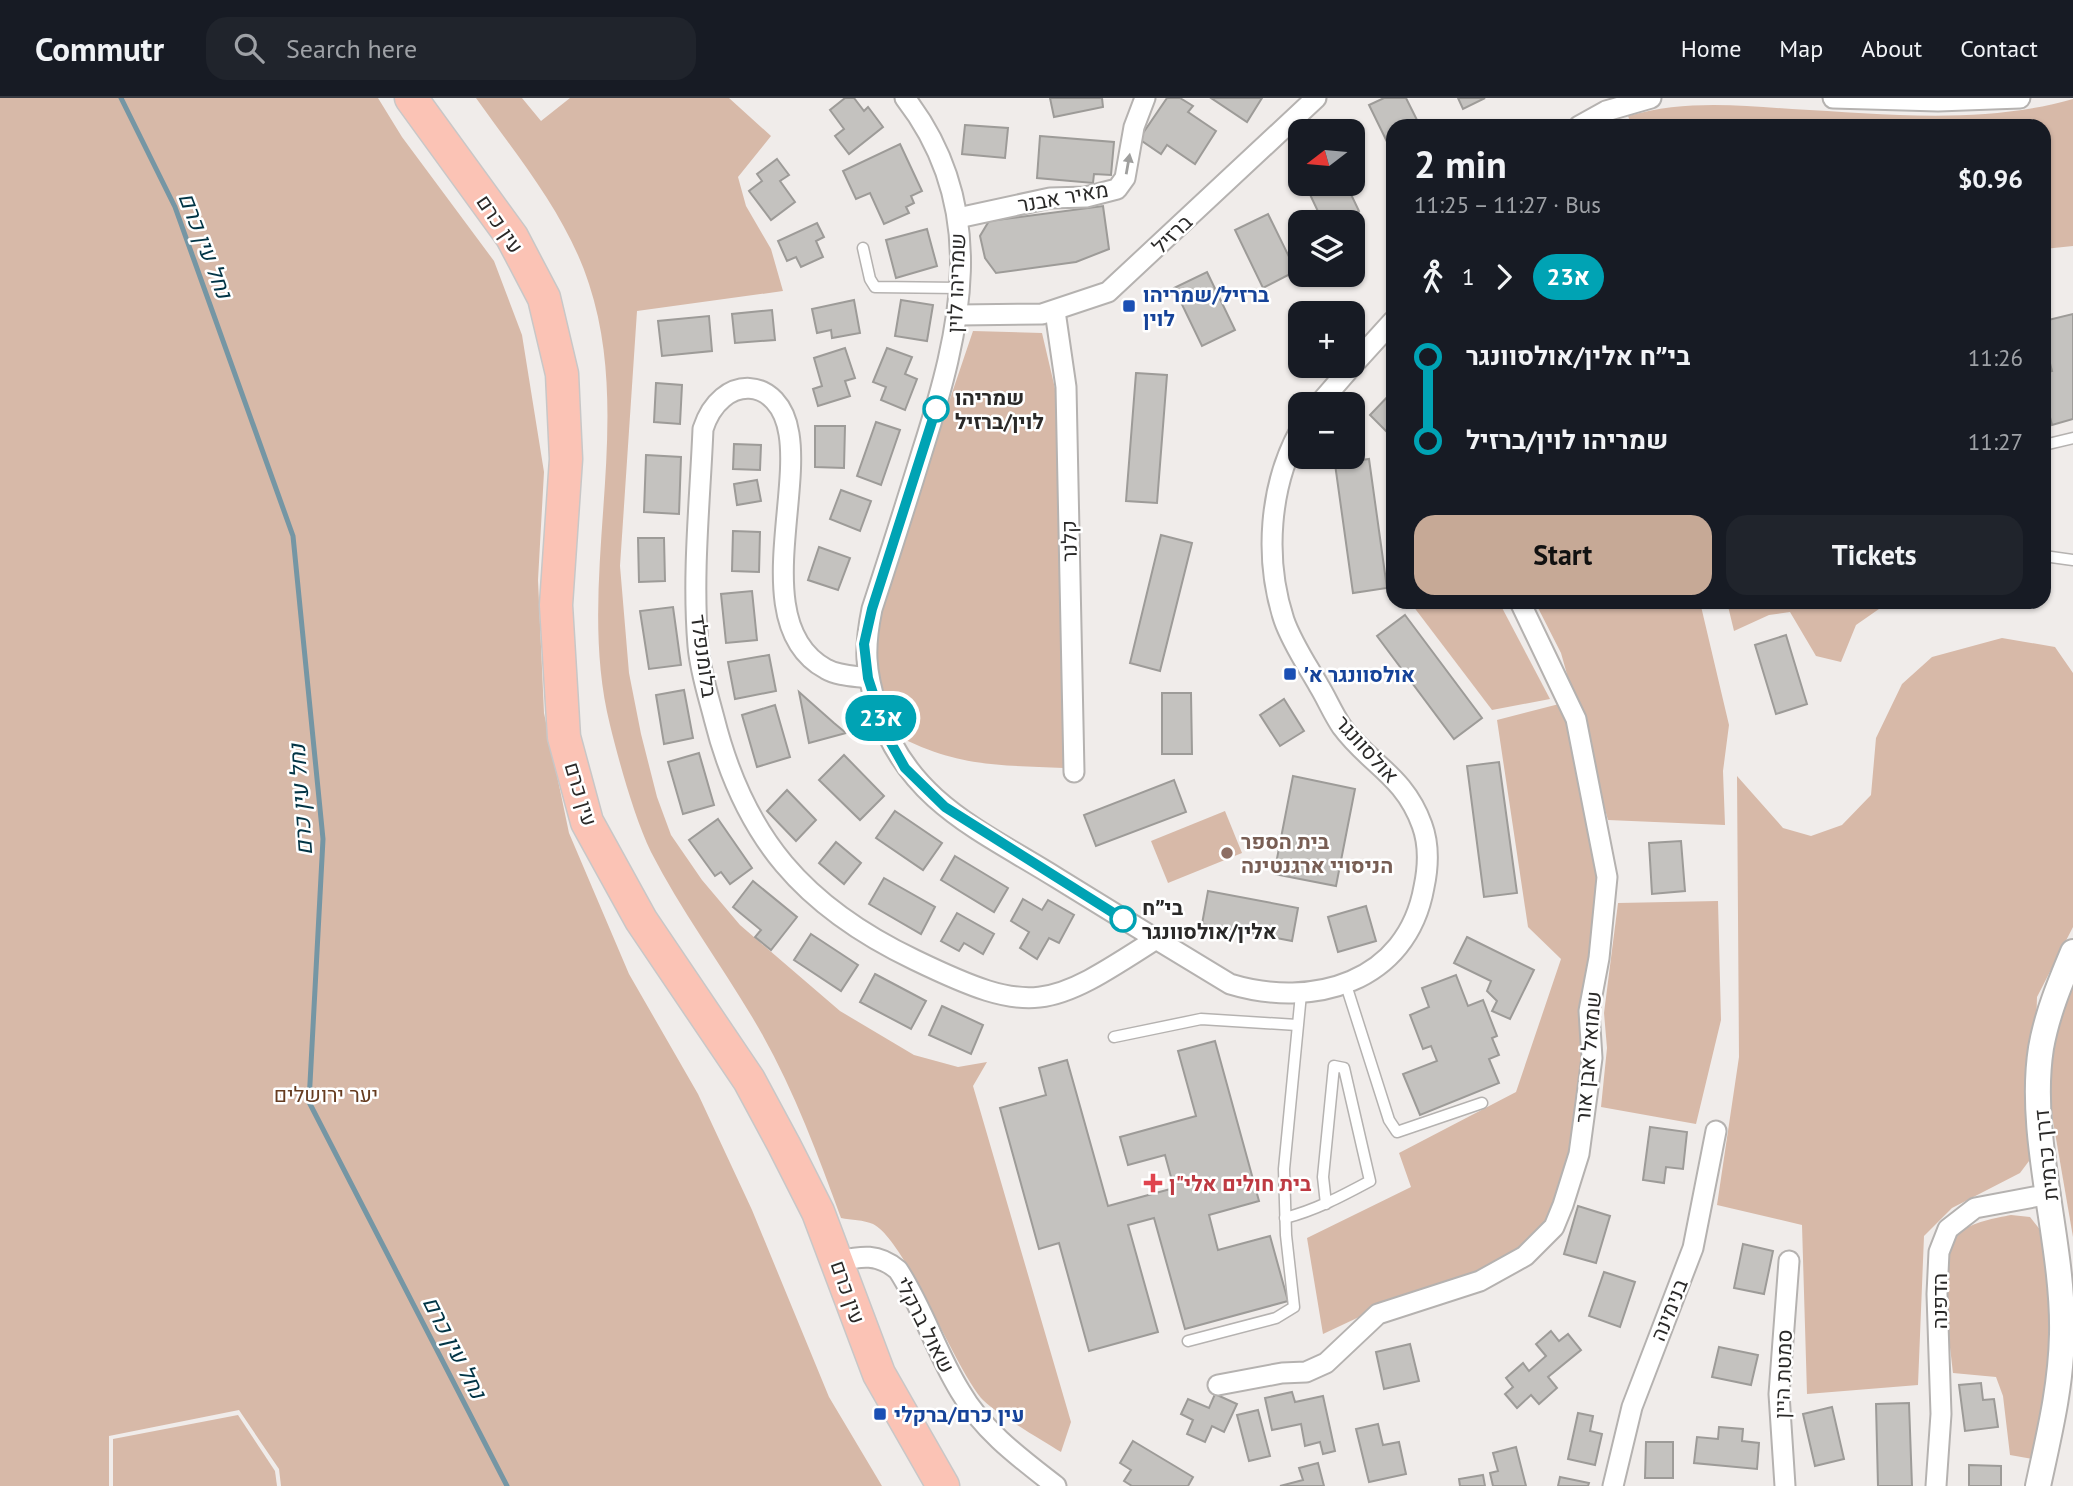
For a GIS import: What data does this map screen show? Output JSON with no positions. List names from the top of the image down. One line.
{"streets":{"main road":["עין כרם"],"street":["מאיר אבנר","ברזיל","שמריהו לוין","קלנר","בלומנפלד","אולסוונגר","שמואל אבן אור","דרך כרמית","הדפנה","בנימינה","שאול ברקלי","סמטת היין"]},"crossings":[["מאיר אבנר","שמריהו לוין"],["עין כרם","שאול ברקלי"],["ברזיל","שמריהו לוין"],["ברזיל","קלנר"],["שמריהו לוין","בלומנפלד"],["שמריהו לוין","אולסוונגר"],["בלומנפלד","אולסוונגר"],["דרך כרמית","הדפנה"]],"one_way":["מאיר אבנר"],"water":["נחל עין כרם"],"parks":["יער ירושלים"],"places":{"transit":["ברזיל/שמריהו לוין","אולסוונגר א׳","עין כרם/ברקלי"],"other":["שמריהו לוין/ברזיל","בית הספר הניסויי ארגנטינה","בי״ח אלין/אולסוונגר"],"health":["בית חולים אלי\"ן"]},"lines":["bus line 23א"],"north":"left","page":{"header":"Commutr","search":"Search here","nav":["Home","Map","About","Contact"],"on_map":"23א","map_buttons":["+","−"],"heading":["2 min","11:25 – 11:27 · Bus","$0.96"],"legs":["1","23א"],"list":[{"name":"בי״ח אלין/אולסוונגר","value":"11:26"},{"name":"שמריהו לוין/ברזיל","value":"11:27"}],"buttons":["Start","Tickets"]}}
